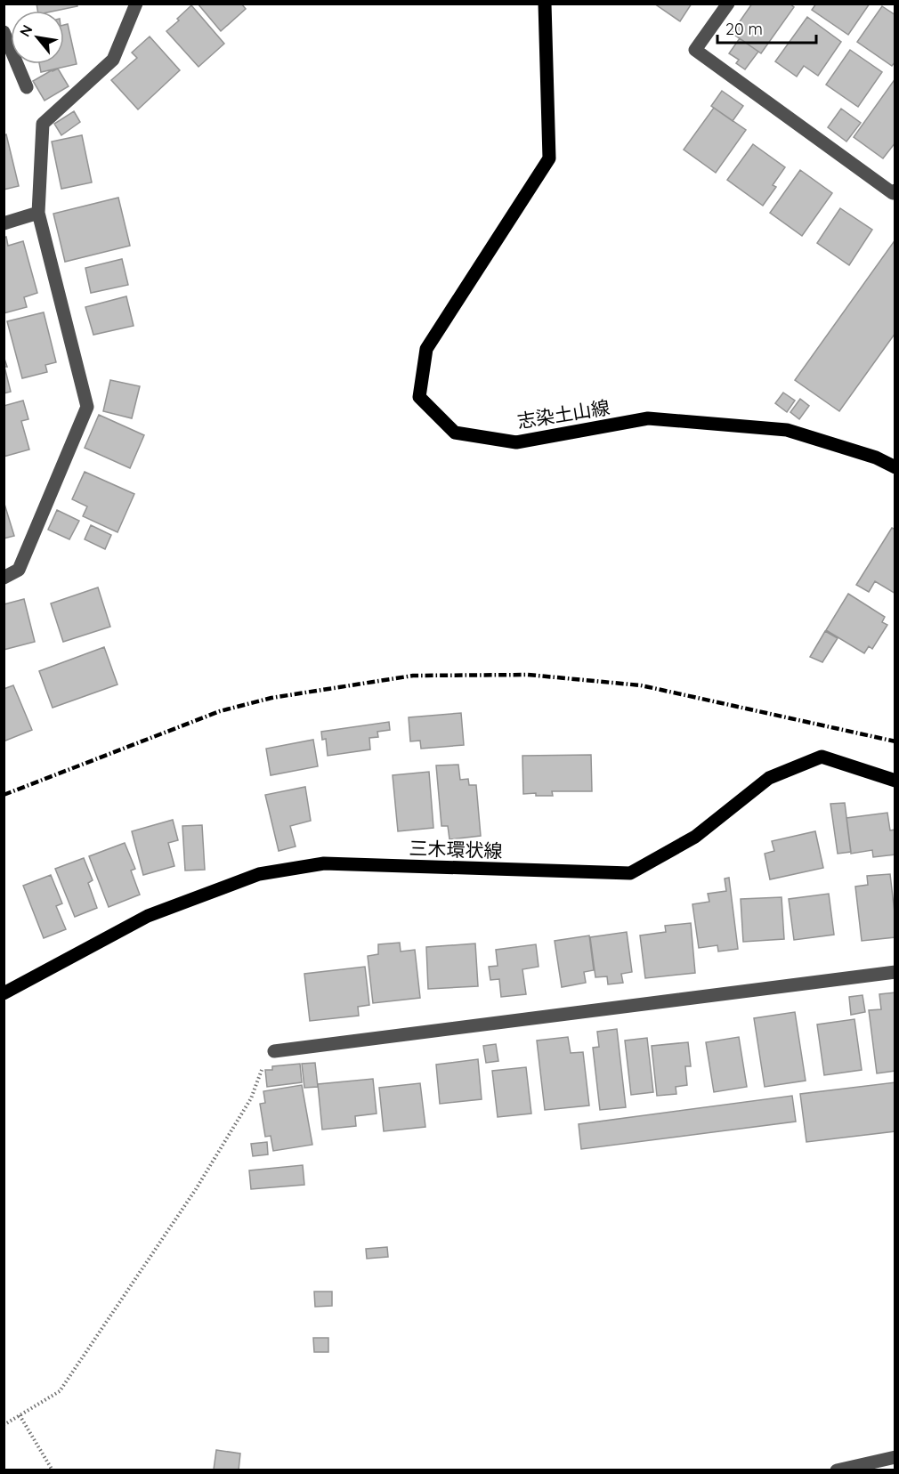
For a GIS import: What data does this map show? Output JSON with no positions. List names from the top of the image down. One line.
{"streets":{"main road":["志染土山線","三木環状線"]},"scale_bar":"20 m","north":"top left"}
